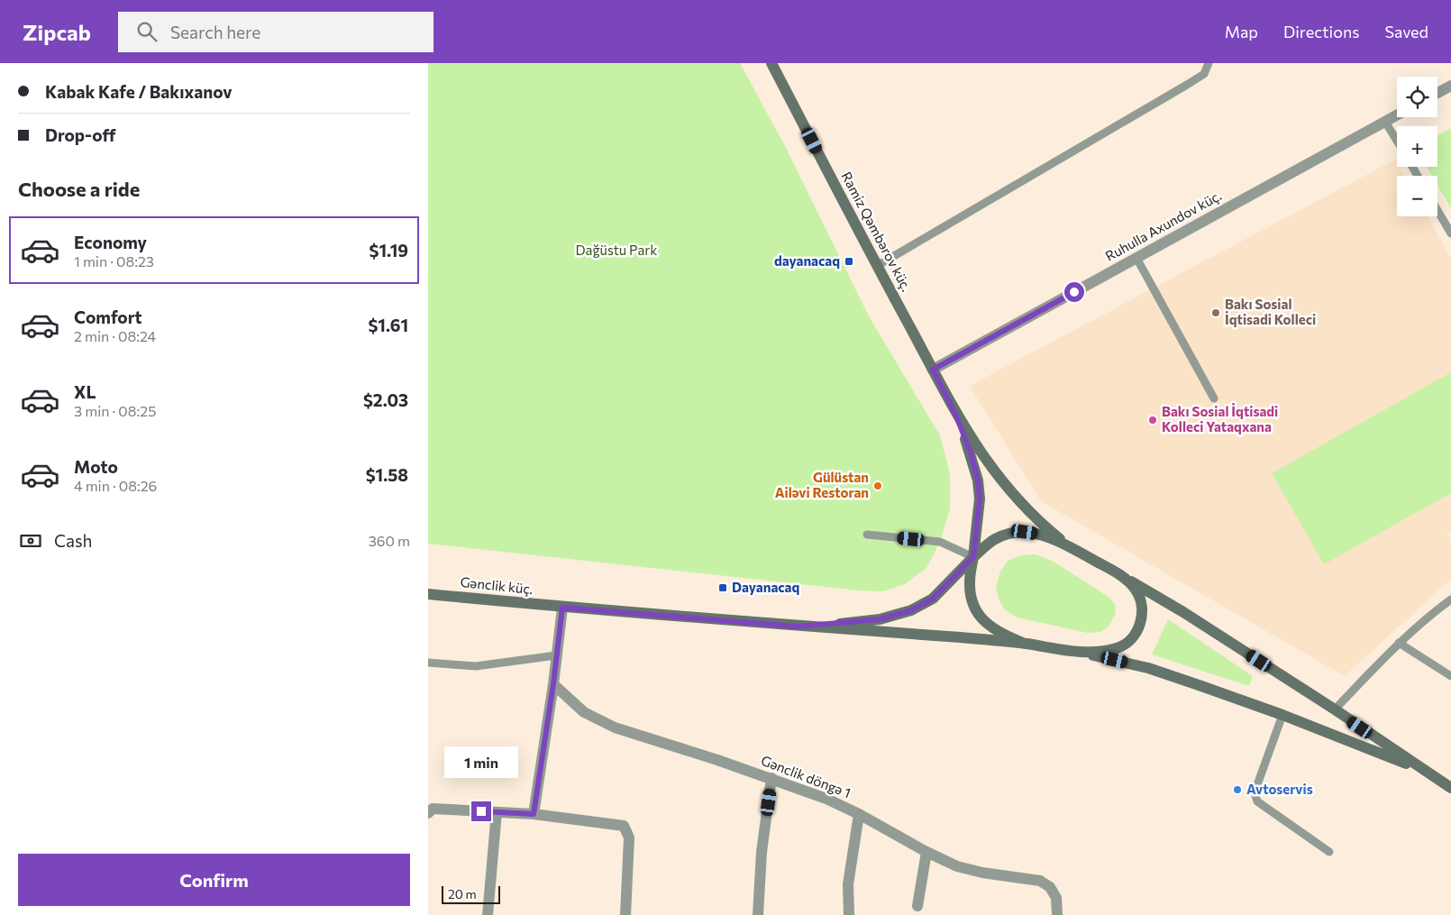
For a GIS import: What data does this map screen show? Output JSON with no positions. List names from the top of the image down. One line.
{"streets":{"main road":["Ramiz Qəmbərov küç.","Gənclik küç."],"street":["Ruhulla Axundov küç.","Gənclik döngə 1"]},"crossings":[["Ruhulla Axundov küç.","Ramiz Qəmbərov küç."]],"parks":["Dağüstu Park"],"places":{"transit":["dayanacaq","Dayanacaq"],"other":["Bakı Sosial İqtisadi Kolleci","Bakı Sosial İqtisadi Kolleci Yataqxana","Gülüstan Ailəvi Restoran","Avtoservis"]},"scale_bar":"20 m","page":{"header":"Zipcab","search":"Search here","nav":["Map","Directions","Saved"],"banner":["Kabak Kafe / Bakıxanov","Drop-off"],"map_buttons":["+","−"],"heading":"Choose a ride","list":[{"name":"Economy","note":"1 min · 08:23","value":"$1.19"},{"name":"Comfort","note":"2 min · 08:24","value":"$1.61"},{"name":"XL","note":"3 min · 08:25","value":"$2.03"},{"name":"Moto","note":"4 min · 08:26","value":"$1.58"}],"pay":["Cash","360 m"],"bubble":"1 min","buttons":"Confirm","scale":"20 m"}}
